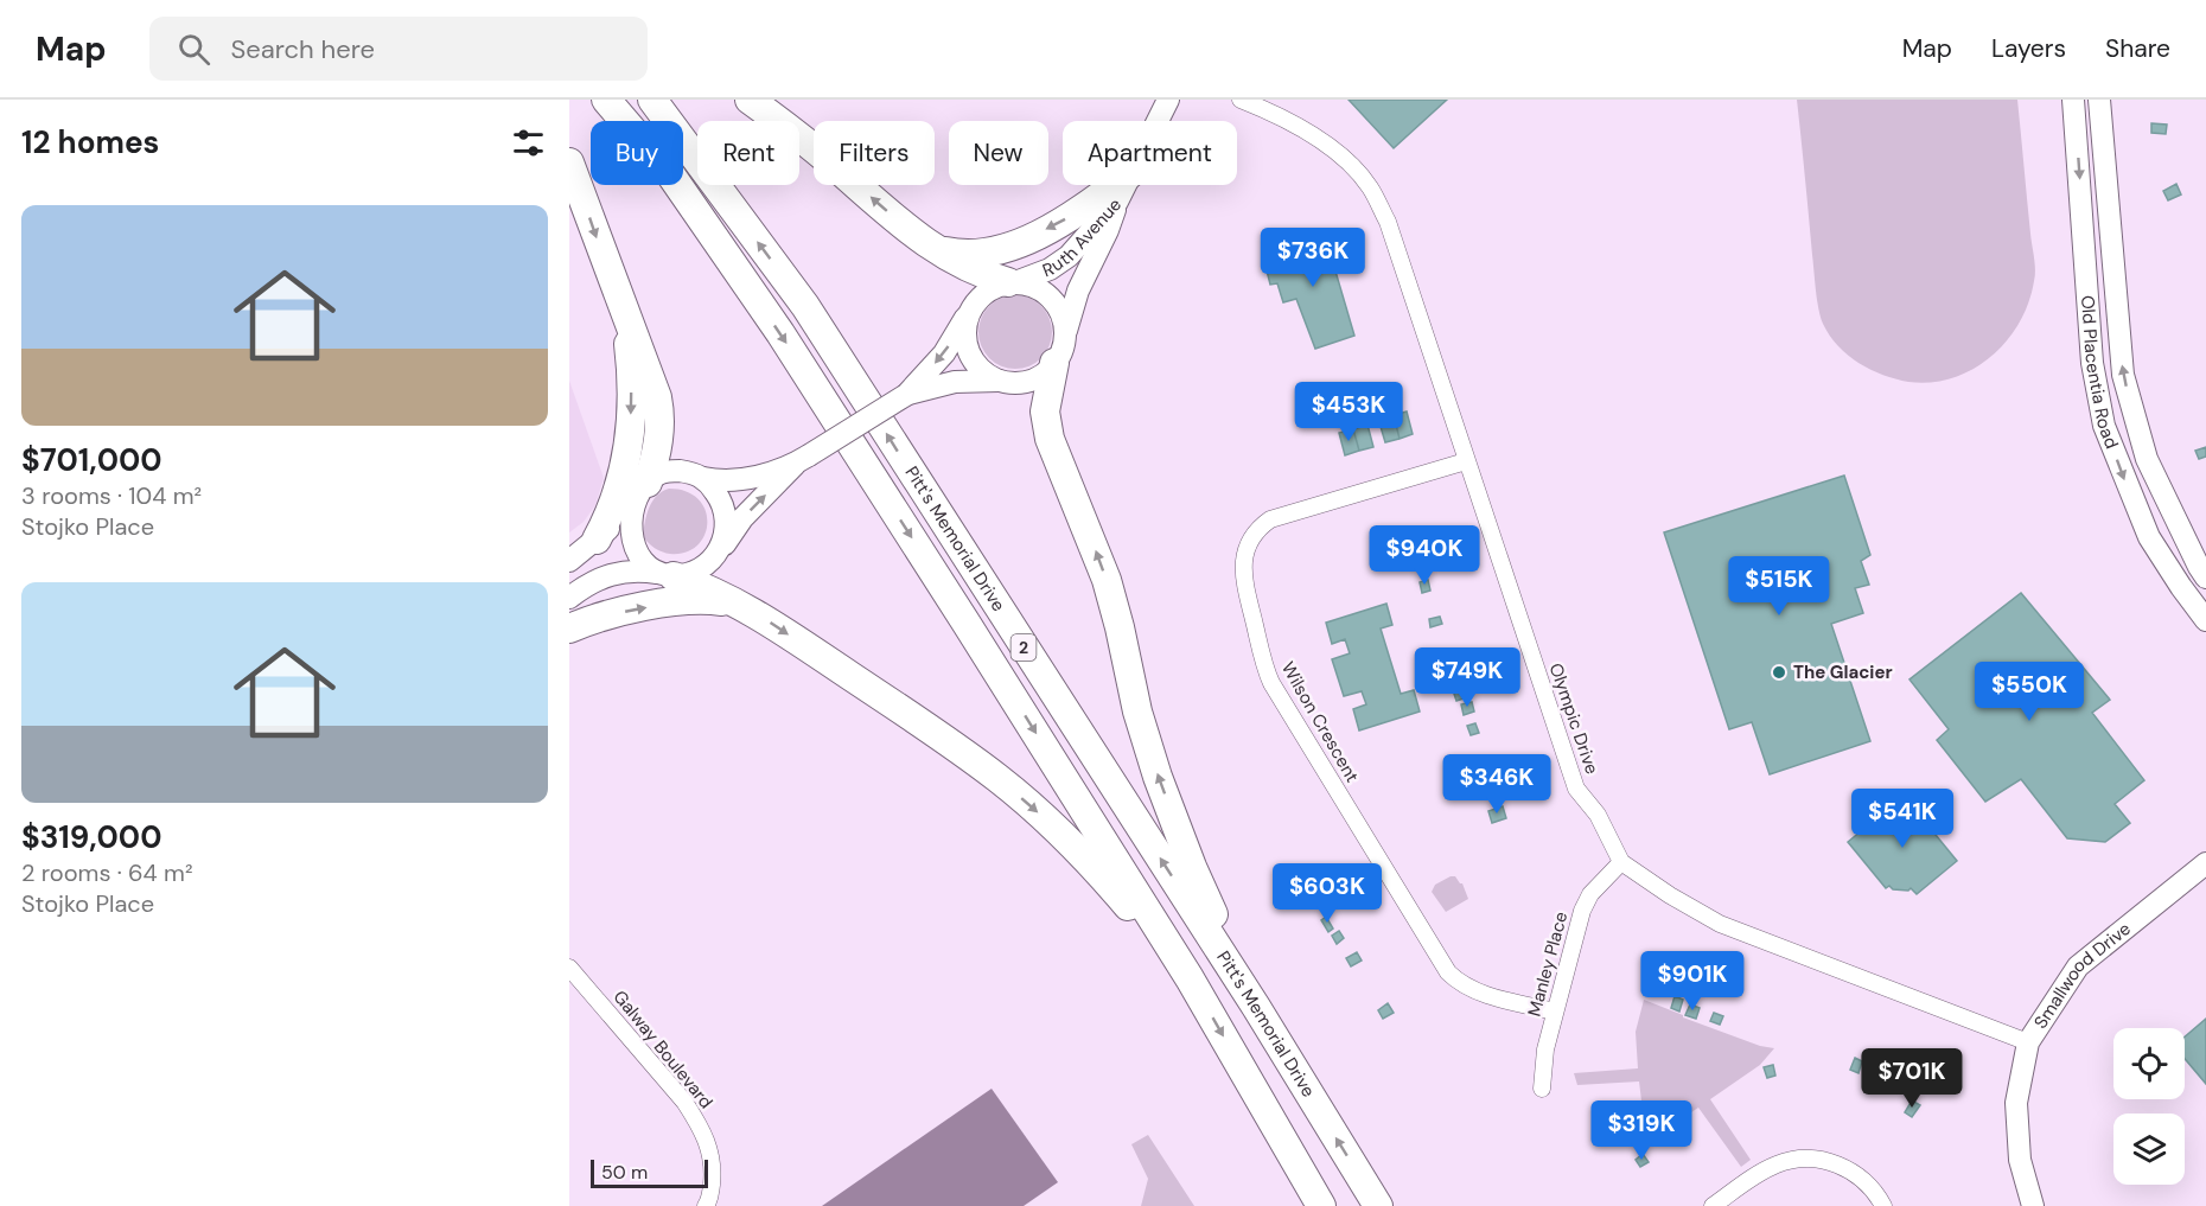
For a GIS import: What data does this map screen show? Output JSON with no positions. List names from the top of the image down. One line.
{"streets":{"highway":["Pitt's Memorial Drive","2"],"main road":["Ruth Avenue","Old Placentia Road","Smallwood Drive"],"street":["Olympic Drive","Wilson Crescent","Manley Place","Galway Boulevard"]},"crossings":[["Olympic Drive","Wilson Crescent"],["Olympic Drive","Manley Place"],["Wilson Crescent","Manley Place"]],"places":["The Glacier"],"scale_bar":"50 m","page":{"header":"Map","search":"Search here","nav":["Map","Layers","Share"],"heading":"12 homes","chip":["Buy","Rent","Filters","New","Apartment"],"list":[{"name":"$701,000","note":"3 rooms · 104 m² · Stojko Place"},{"name":"$319,000","note":"2 rooms · 64 m² · Stojko Place"}],"price":["$736K","$453K","$940K","$515K","$749K","$550K","$346K","$541K","$603K","$901K","$701K","$319K"],"scale":"50 m"}}
